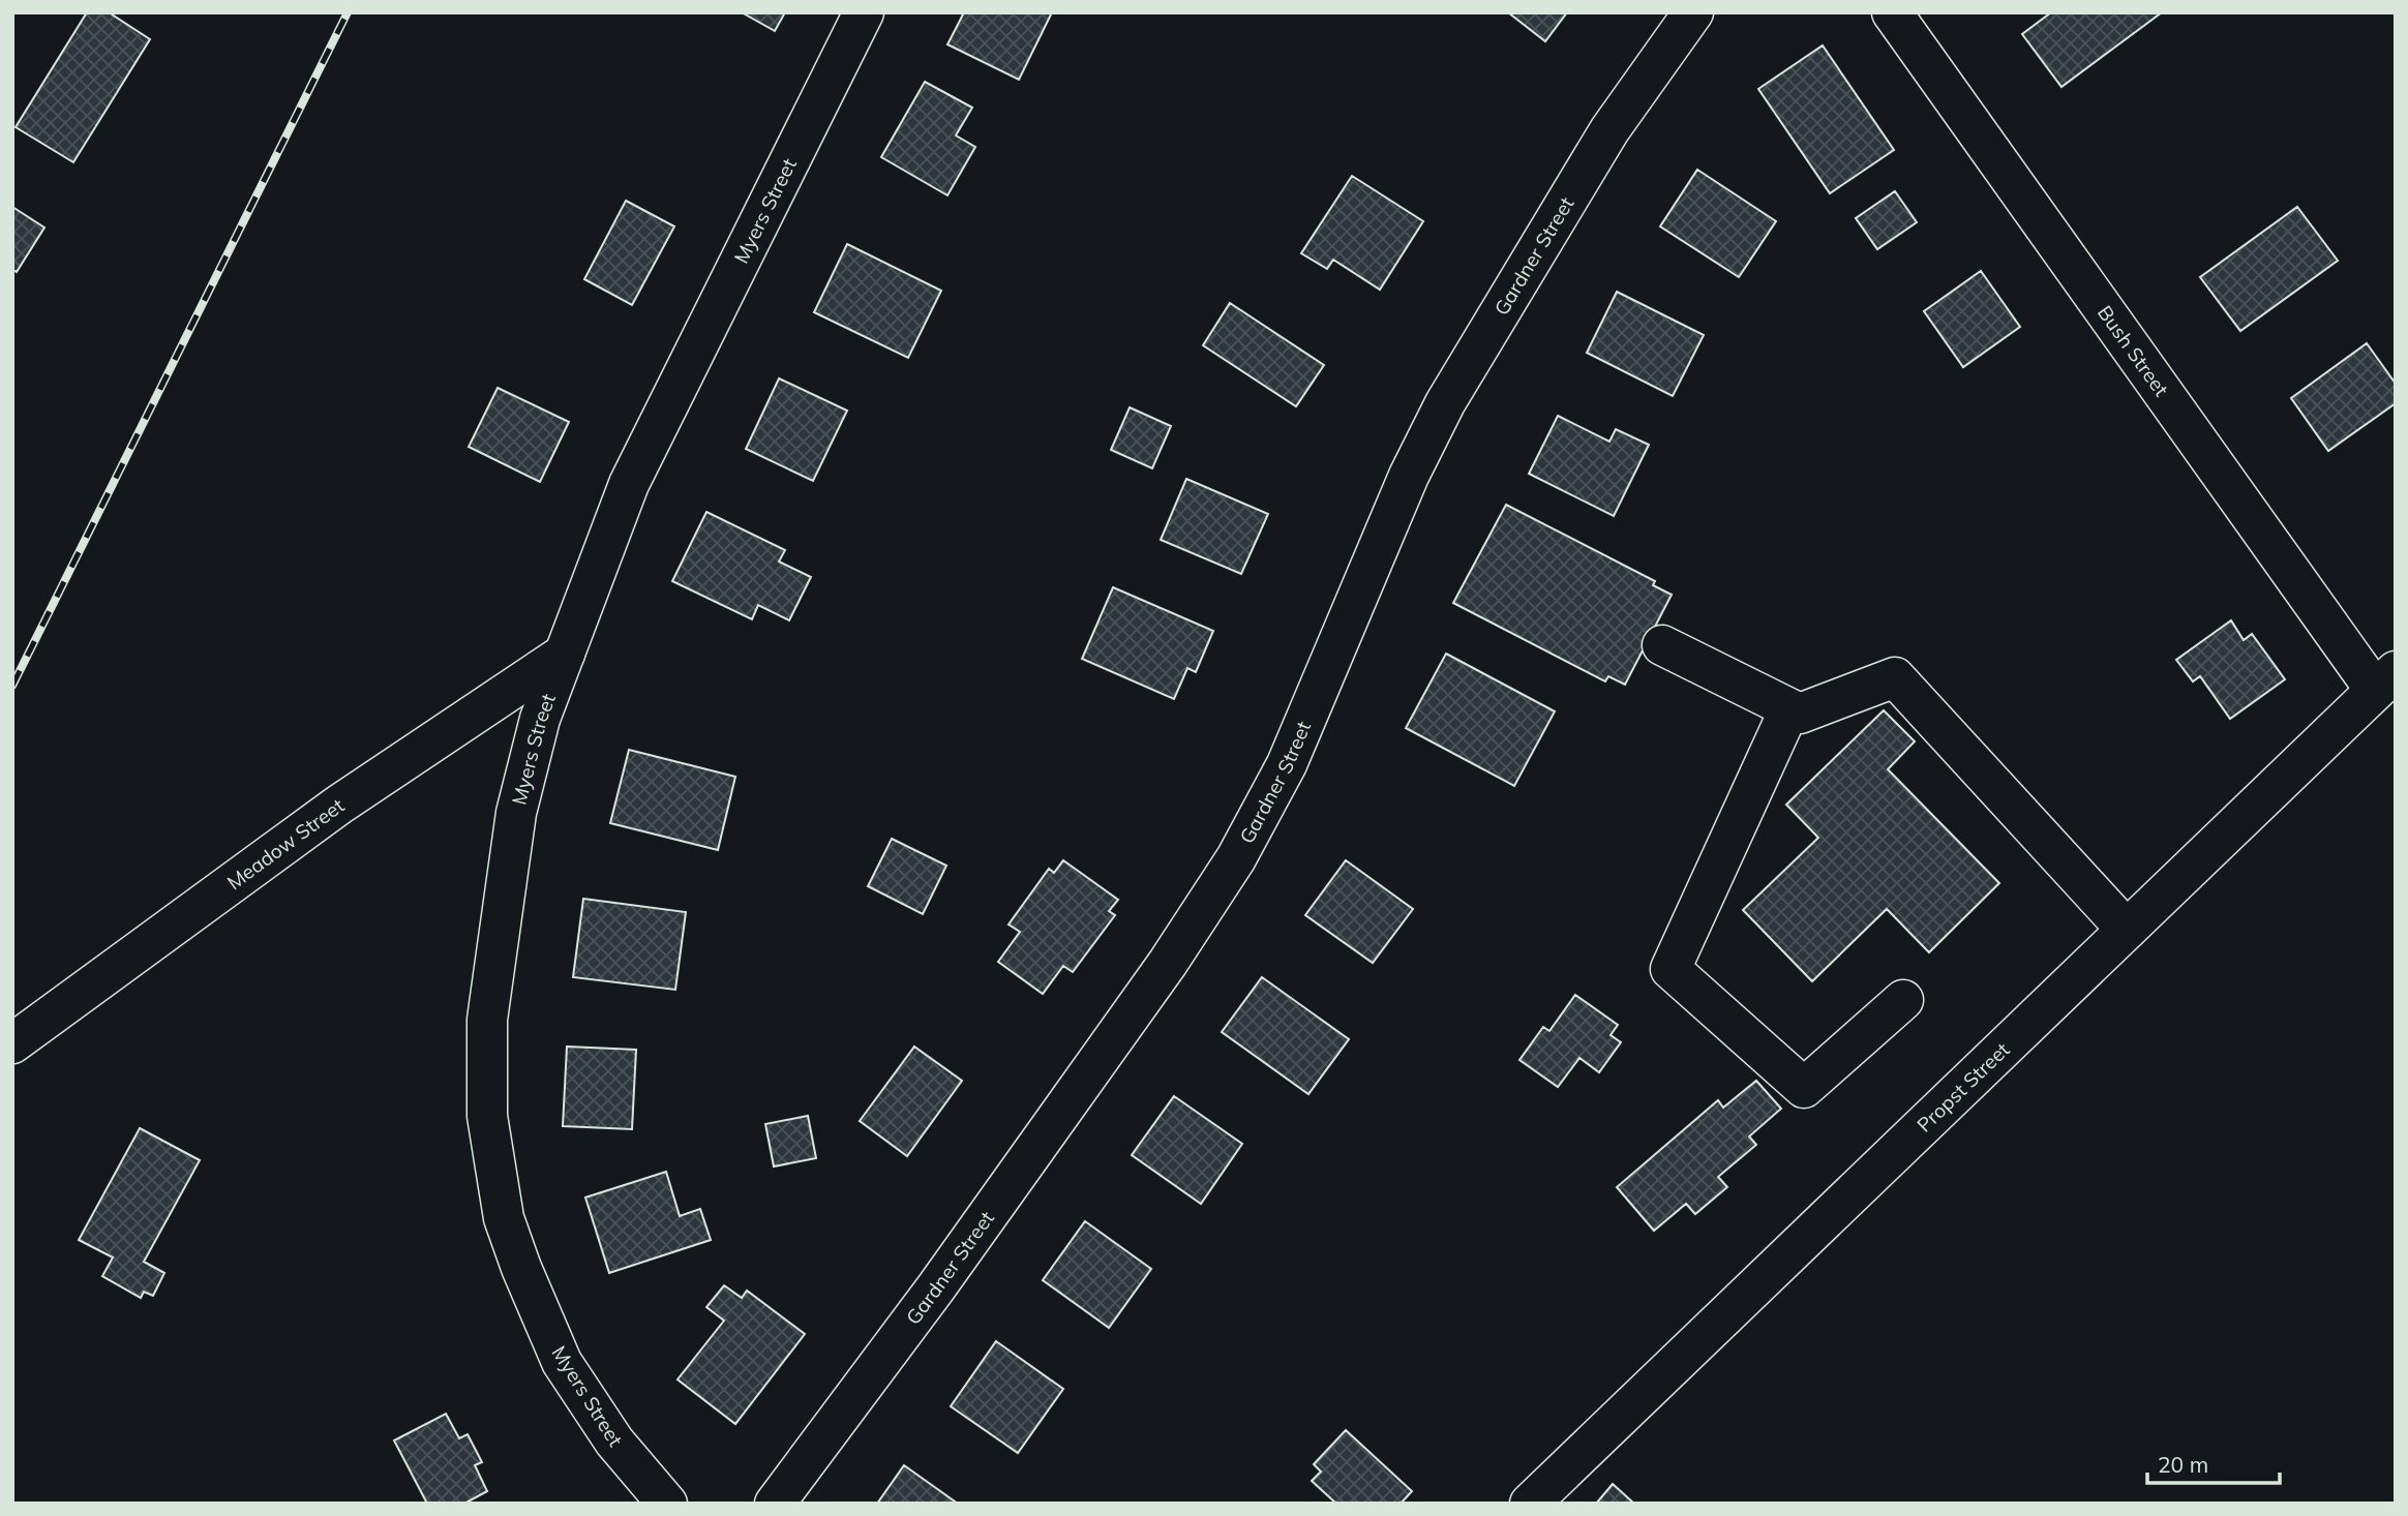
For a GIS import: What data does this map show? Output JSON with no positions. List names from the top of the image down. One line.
{"streets":{"street":["Myers Street","Gardner Street","Bush Street","Meadow Street","Propst Street"]},"crossings":[["Myers Street","Meadow Street"],["Bush Street","Propst Street"]],"scale_bar":"20 m"}
